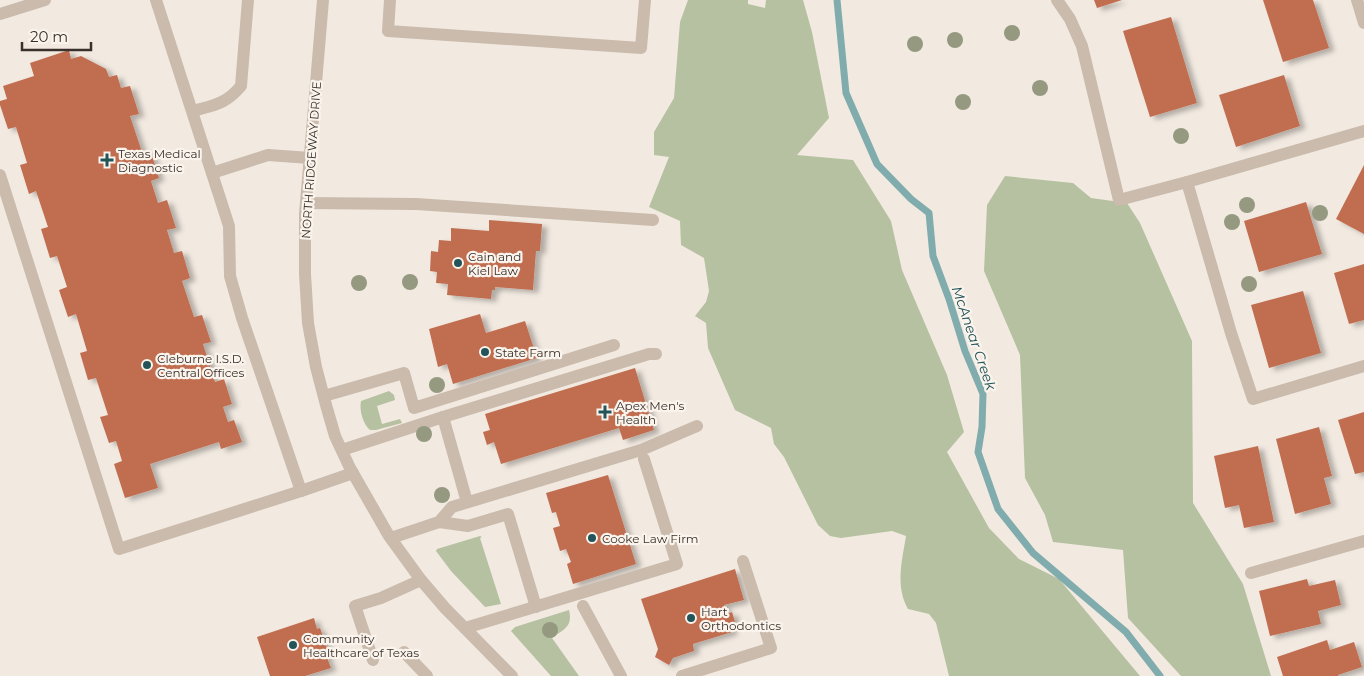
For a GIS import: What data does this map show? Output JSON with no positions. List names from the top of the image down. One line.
{"streets":{"street":["NORTH RIDGEWAY DRIVE"]},"water":["McAnear Creek"],"places":{"health":["Texas Medical Diagnostic","Apex Men's Health"],"other":["Cain and Kiel Law","State Farm","Cleburne I.S.D. Central Offices","Cooke Law Firm","Hart Orthodontics","Community Healthcare of Texas"]},"scale_bar":"20 m"}
